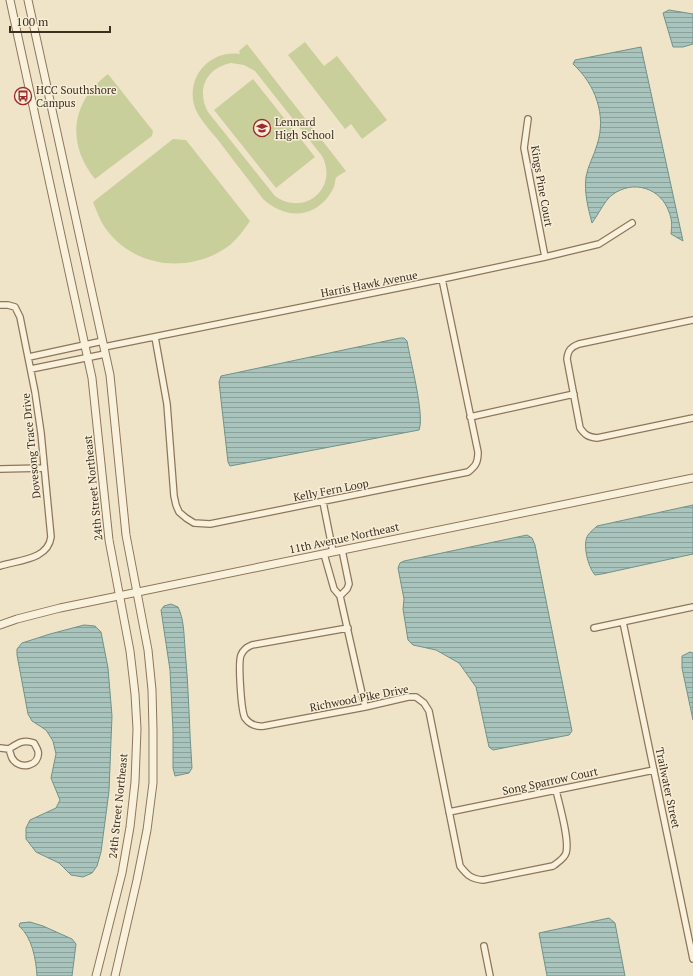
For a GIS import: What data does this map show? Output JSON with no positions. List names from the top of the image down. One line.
{"streets":{"street":["Kings Pine Court","Harris Hawk Avenue","Dovesong Trace Drive","24th Street Northeast","Kelly Fern Loop","11th Avenue Northeast","Richwood Pike Drive","Song Sparrow Court","Trailwater Street"]},"crossings":[["Kings Pine Court","Harris Hawk Avenue"],["Harris Hawk Avenue","Kelly Fern Loop"],["24th Street Northeast","11th Avenue Northeast"],["Richwood Pike Drive","Song Sparrow Court"],["Song Sparrow Court","Trailwater Street"]],"places":{"bus stop":["HCC Southshore Campus"],"school or university":["Lennard High School"]},"scale_bar":"100 m"}
